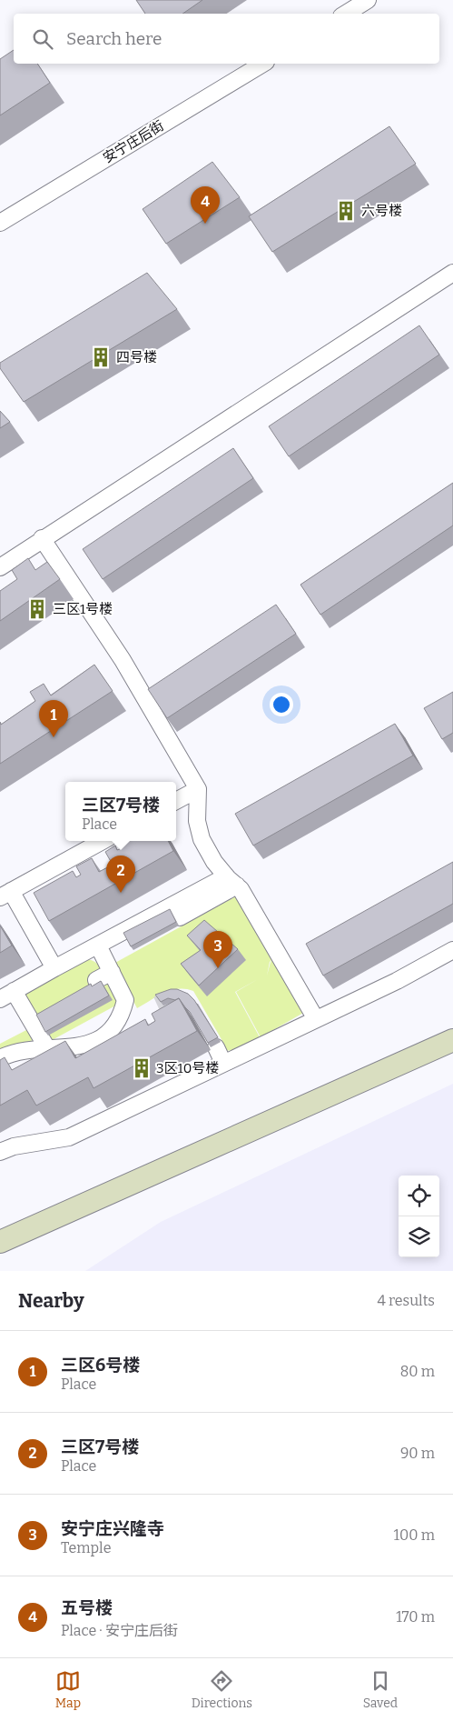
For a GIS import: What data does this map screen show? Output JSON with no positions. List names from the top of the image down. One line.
{"streets":{"street":["安宁庄后街"]},"places":{"building":["六号楼","四号楼","三区1号楼","3区10号楼"]},"page":{"search":"Search here","pins":["4","1","2","3"],"popup":["三区7号楼","Place"],"heading":["Nearby","4 results"],"list":[{"mark":"1","name":"三区6号楼","note":"Place","value":"80 m"},{"mark":"2","name":"三区7号楼","note":"Place","value":"90 m"},{"mark":"3","name":"安宁庄兴隆寺","note":"Temple","value":"100 m"},{"mark":"4","name":"五号楼","note":"Place · 安宁庄后街","value":"170 m"}],"nav":["Map","Directions","Saved"]}}
